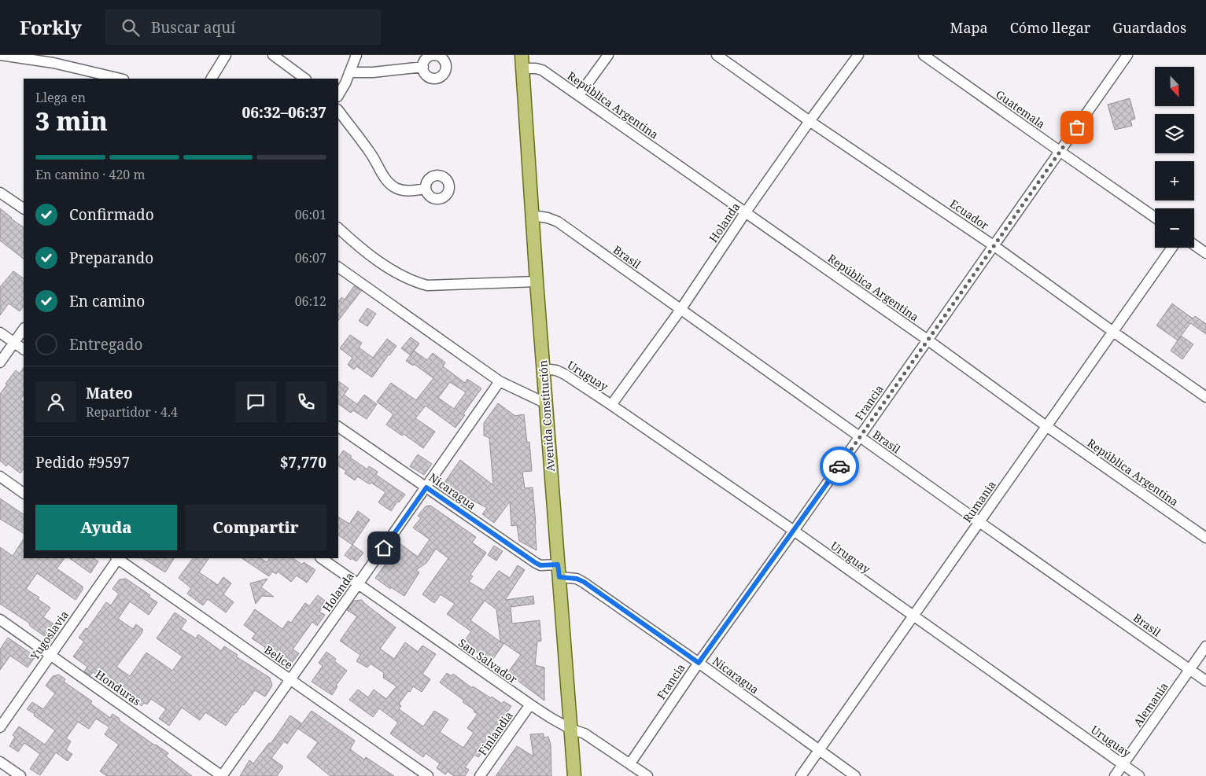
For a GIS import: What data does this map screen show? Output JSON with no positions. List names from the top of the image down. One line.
{"streets":{"main road":["Avenida Constitución"],"street":["República Argentina","Guatemala","Ecuador","Holanda","Brasil","Uruguay","Francia","Nicaragua","Rumania","Yugoslavia","Belice","San Salvador","Honduras","Alemania","Finlandia"]},"crossings":[["República Argentina","Holanda"],["República Argentina","Francia"],["República Argentina","Avenida Constitución"],["República Argentina","Rumania"],["Guatemala","Francia"],["Ecuador","Holanda"],["Ecuador","Francia"],["Ecuador","Rumania"],["Holanda","Brasil"],["Holanda","Uruguay"],["Holanda","Nicaragua"],["Holanda","Belice"],["Holanda","San Salvador"],["Holanda","Honduras"],["Brasil","Francia"],["Brasil","Avenida Constitución"],["Brasil","Rumania"],["Brasil","Alemania"],["Uruguay","Francia"],["Uruguay","Avenida Constitución"],["Uruguay","Rumania"],["Uruguay","Alemania"],["Francia","Nicaragua"],["Francia","San Salvador"],["Avenida Constitución","Nicaragua"],["Avenida Constitución","San Salvador"],["Nicaragua","Rumania"],["Yugoslavia","Honduras"],["San Salvador","Finlandia"]],"north":"bottom","page":{"header":"Forkly","search":"Buscar aquí","nav":["Mapa","Cómo llegar","Guardados"],"map_buttons":["+","−"],"heading":["3 min","Llega en","06:32–06:37"],"panel":["Mateo","Repartidor · 4.4","Pedido #9597","$7,770"],"bar":"En camino · 420 m","list":[["Confirmado","06:01"],["Preparando","06:07"],["En camino","06:12"],"Entregado"],"buttons":["Ayuda","Compartir"]}}
